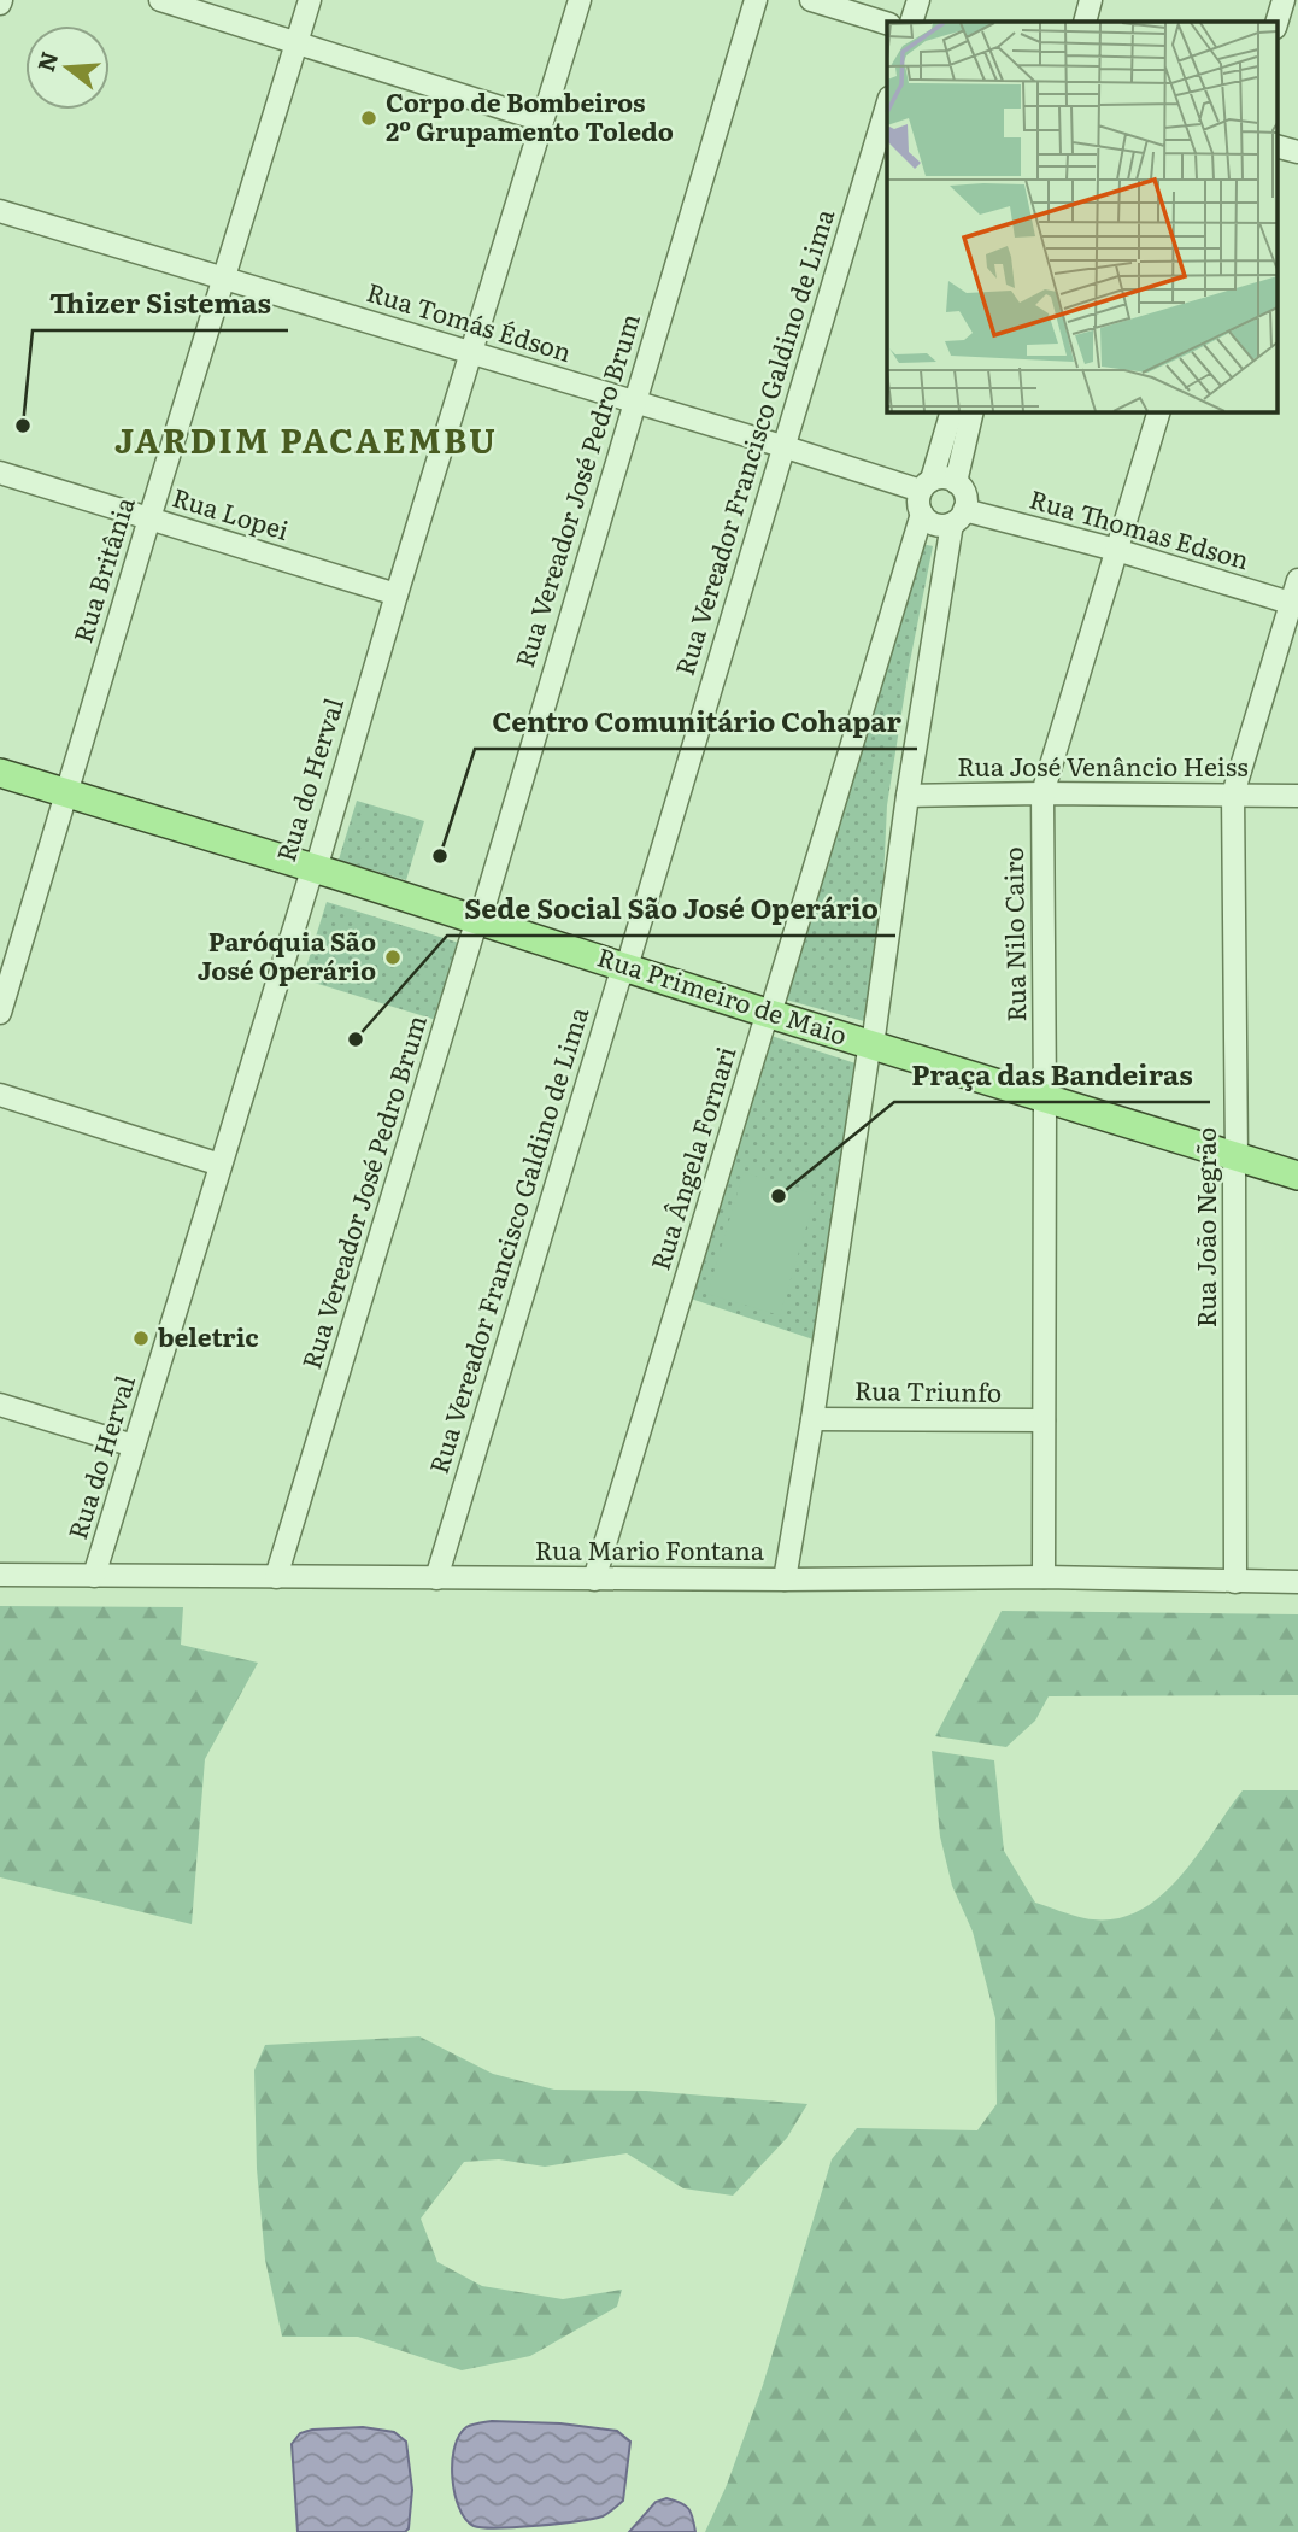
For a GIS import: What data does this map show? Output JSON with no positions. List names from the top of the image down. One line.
{"streets":{"main road":["Rua Primeiro de Maio"],"street":["Rua Tomás Édson","Rua Vereador Francisco Galdino de Lima","Rua Vereador José Pedro Brum","Rua Lopei","Rua Thomas Edson","Rua Britânia","Rua José Venâncio Heiss","Rua do Herval","Rua Nilo Cairo","Rua Ângela Fornari","Rua João Negrão","Rua Triunfo","Rua Mario Fontana"]},"crossings":[["Rua Tomás Édson","Rua Vereador Francisco Galdino de Lima"],["Rua Tomás Édson","Rua Vereador José Pedro Brum"],["Rua Tomás Édson","Rua Thomas Edson"],["Rua Tomás Édson","Rua Britânia"],["Rua Tomás Édson","Rua do Herval"],["Rua Tomás Édson","Rua Ângela Fornari"],["Rua Vereador Francisco Galdino de Lima","Rua Primeiro de Maio"],["Rua Vereador Francisco Galdino de Lima","Rua Mario Fontana"],["Rua Vereador José Pedro Brum","Rua Primeiro de Maio"],["Rua Vereador José Pedro Brum","Rua Mario Fontana"],["Rua Lopei","Rua Britânia"],["Rua Lopei","Rua do Herval"],["Rua Thomas Edson","Rua Nilo Cairo"],["Rua Thomas Edson","Rua Ângela Fornari"],["Rua Thomas Edson","Rua João Negrão"],["Rua Britânia","Rua Primeiro de Maio"],["Rua José Venâncio Heiss","Rua Nilo Cairo"],["Rua José Venâncio Heiss","Rua João Negrão"],["Rua do Herval","Rua Primeiro de Maio"],["Rua do Herval","Rua Mario Fontana"],["Rua Nilo Cairo","Rua Primeiro de Maio"],["Rua Nilo Cairo","Rua Triunfo"],["Rua Nilo Cairo","Rua Mario Fontana"],["Rua Primeiro de Maio","Rua Ângela Fornari"],["Rua Primeiro de Maio","Rua João Negrão"],["Rua Ângela Fornari","Rua Mario Fontana"],["Rua João Negrão","Rua Mario Fontana"]],"districts":["JARDIM PACAEMBU"],"places":["Corpo de Bombeiros 2º Grupamento Toledo","Thizer Sistemas","Centro Comunitário Cohapar","Paróquia São José Operário","Sede Social São José Operário","Praça das Bandeiras","beletric"],"north":"left"}
